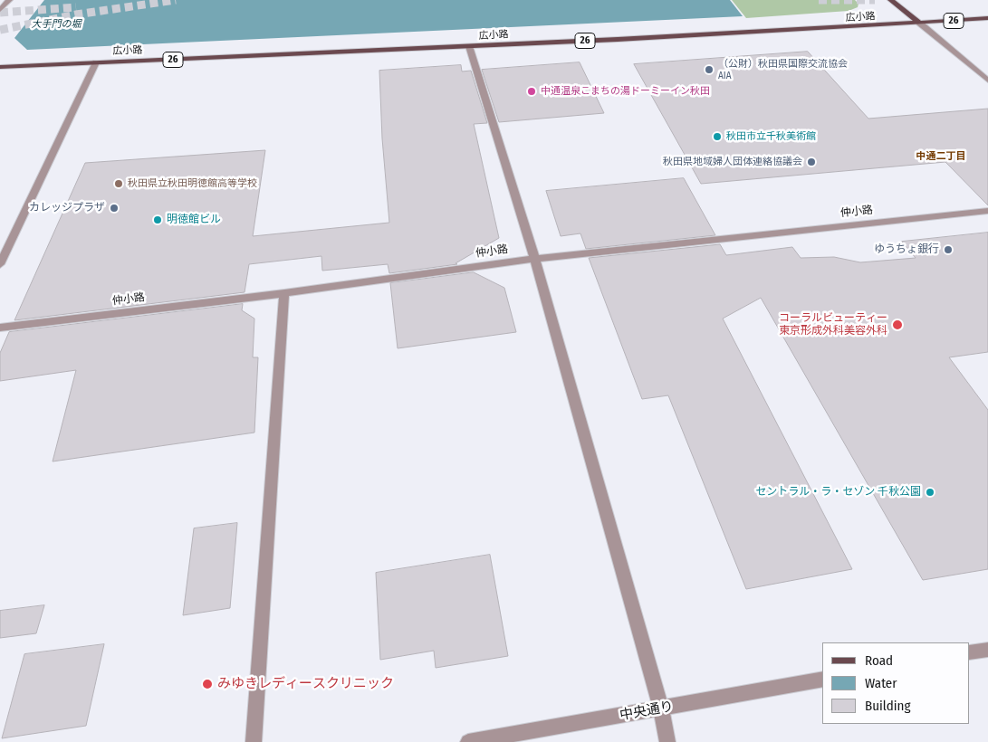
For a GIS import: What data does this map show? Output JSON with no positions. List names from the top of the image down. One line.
{"streets":{"main road":["広小路","26"],"street":["仲小路","中央通り"]},"districts":["中通二丁目"],"water":["大手門の堀"],"places":["（公財）秋田県国際交流協会 AIA","中通温泉こまちの湯ドーミーイン秋田","秋田市立千秋美術館","秋田県地域婦人団体連絡協議会","秋田県立秋田明徳館高等学校","カレッジプラザ","明徳館ビル","ゆうちょ銀行","コーラルビューティー 東京形成外科美容外科","セントラル・ラ・セゾン 千秋公園","みゆきレディースクリニック"],"legend":["Road","Water","Building"]}
